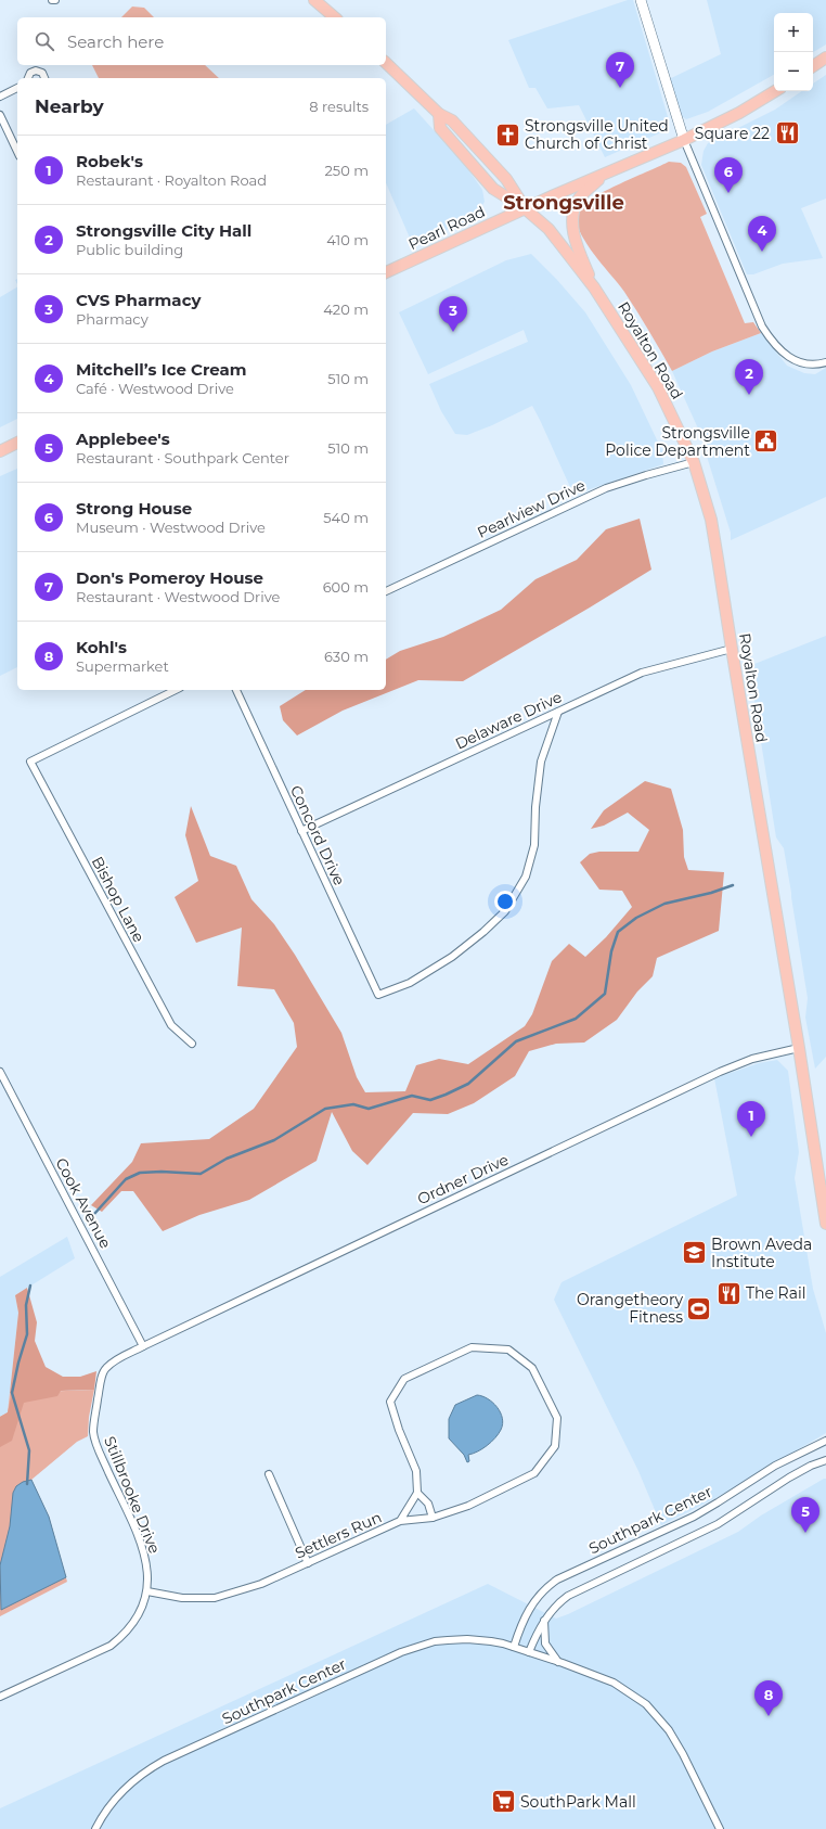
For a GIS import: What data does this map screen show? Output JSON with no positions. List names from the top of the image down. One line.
{"streets":{"main road":["Pearl Road","Royalton Road"],"street":["Pearlview Drive","Delaware Drive","Concord Drive","Bishop Lane","Ordner Drive","Cook Avenue","Stillbrooke Drive","Southpark Center","Settlers Run"]},"crossings":[["Pearl Road","Royalton Road"],["Royalton Road","Pearlview Drive"],["Royalton Road","Delaware Drive"],["Royalton Road","Ordner Drive"],["Delaware Drive","Concord Drive"],["Ordner Drive","Cook Avenue"],["Ordner Drive","Stillbrooke Drive"],["Cook Avenue","Stillbrooke Drive"],["Stillbrooke Drive","Settlers Run"]],"districts":["Strongsville"],"places":{"restaurant":["Square 22","The Rail"],"church":["Strongsville United Church of Christ"],"public building":["Strongsville Police Department"],"school or university":["Brown Aveda Institute"],"sports":["Orangetheory Fitness"],"supermarket":["SouthPark Mall"]},"page":{"map_buttons":["+","−"],"search":"Search here","pins":["7","6","4","3","2","1","5","8"],"heading":["Nearby","8 results"],"list":[{"mark":"1","name":"Robek's","note":"Restaurant · Royalton Road","value":"250 m"},{"mark":"2","name":"Strongsville City Hall","note":"Public building","value":"410 m"},{"mark":"3","name":"CVS Pharmacy","note":"Pharmacy","value":"420 m"},{"mark":"4","name":"Mitchell’s Ice Cream","note":"Café · Westwood Drive","value":"510 m"},{"mark":"5","name":"Applebee's","note":"Restaurant · Southpark Center","value":"510 m"},{"mark":"6","name":"Strong House","note":"Museum · Westwood Drive","value":"540 m"},{"mark":"7","name":"Don's Pomeroy House","note":"Restaurant · Westwood Drive","value":"600 m"},{"mark":"8","name":"Kohl's","note":"Supermarket","value":"630 m"}]}}
